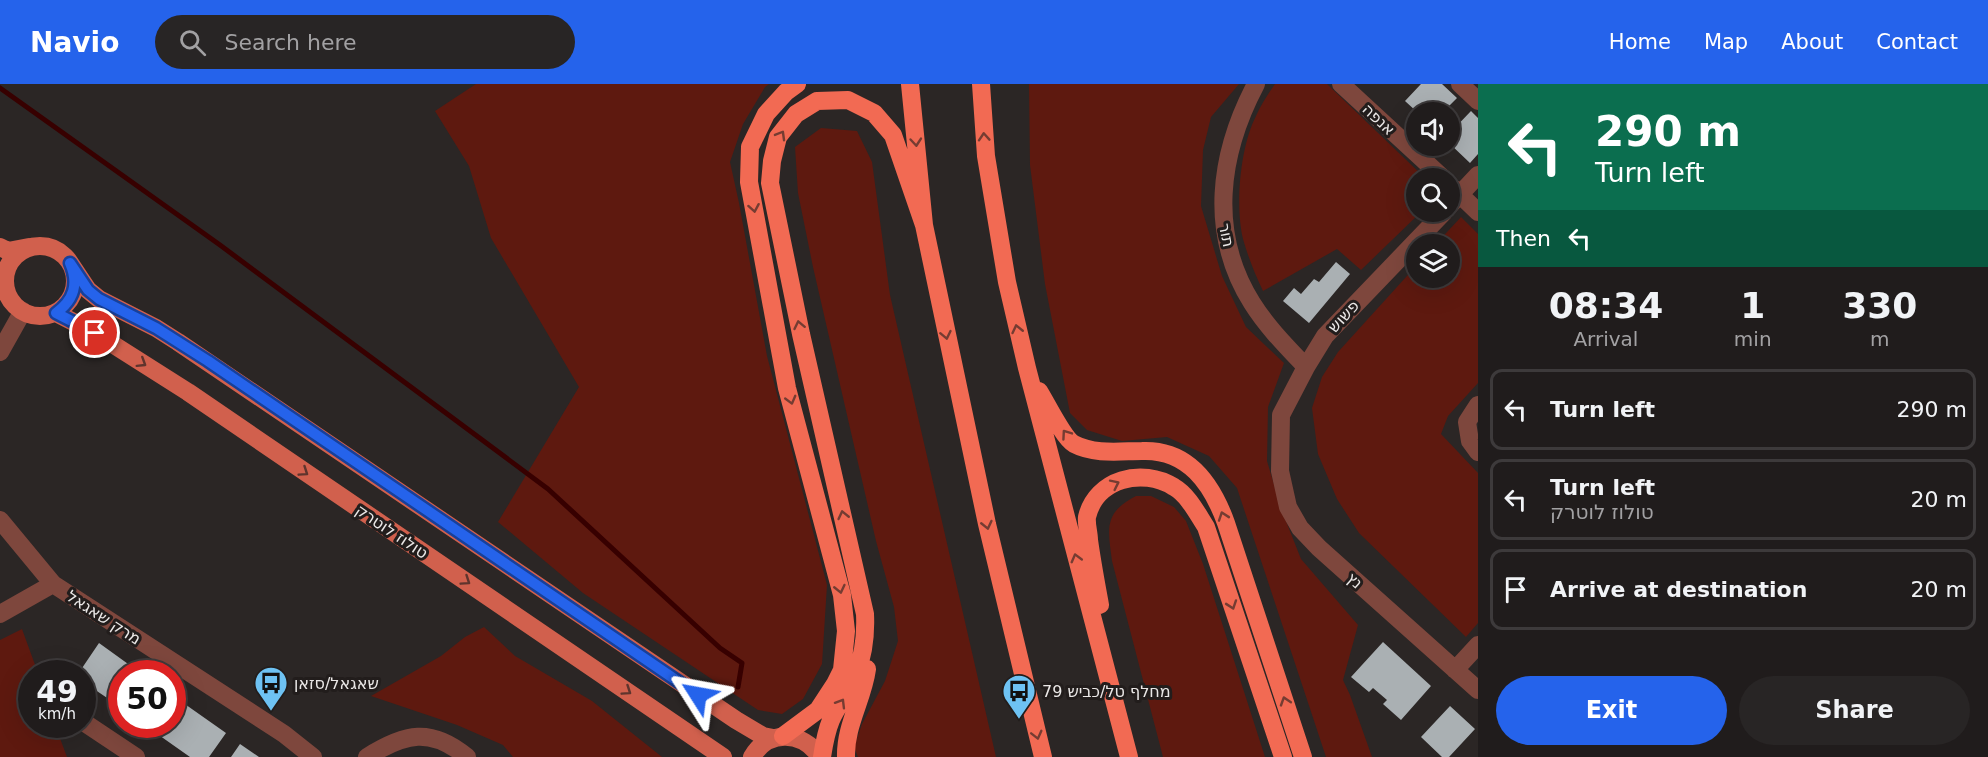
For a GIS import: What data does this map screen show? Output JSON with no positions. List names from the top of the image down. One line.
{"streets":{"main road":["טולוז לוטרק"],"street":["אנפה","תור","פשוש","נץ","מרק שאגאל"]},"crossings":[["תור","פשוש"],["פשוש","נץ"]],"places":{"bus stop":["שאגאל/סזאן","מחלף טל/כביש 79"]},"page":{"header":"Navio","search":"Search here","nav":["Home","Map","About","Contact"],"turn":["290 m","Turn left"],"then":"Then","eta":["08:34","Arrival","1","min","330","m"],"list":[{"name":"Turn left","value":"290 m"},{"name":"Turn left","note":"טולוז לוטרק","value":"20 m"},{"name":"Arrive at destination","value":"20 m"}],"speed":"49 km/h","limit":"50","buttons":["Exit","Share"]}}
